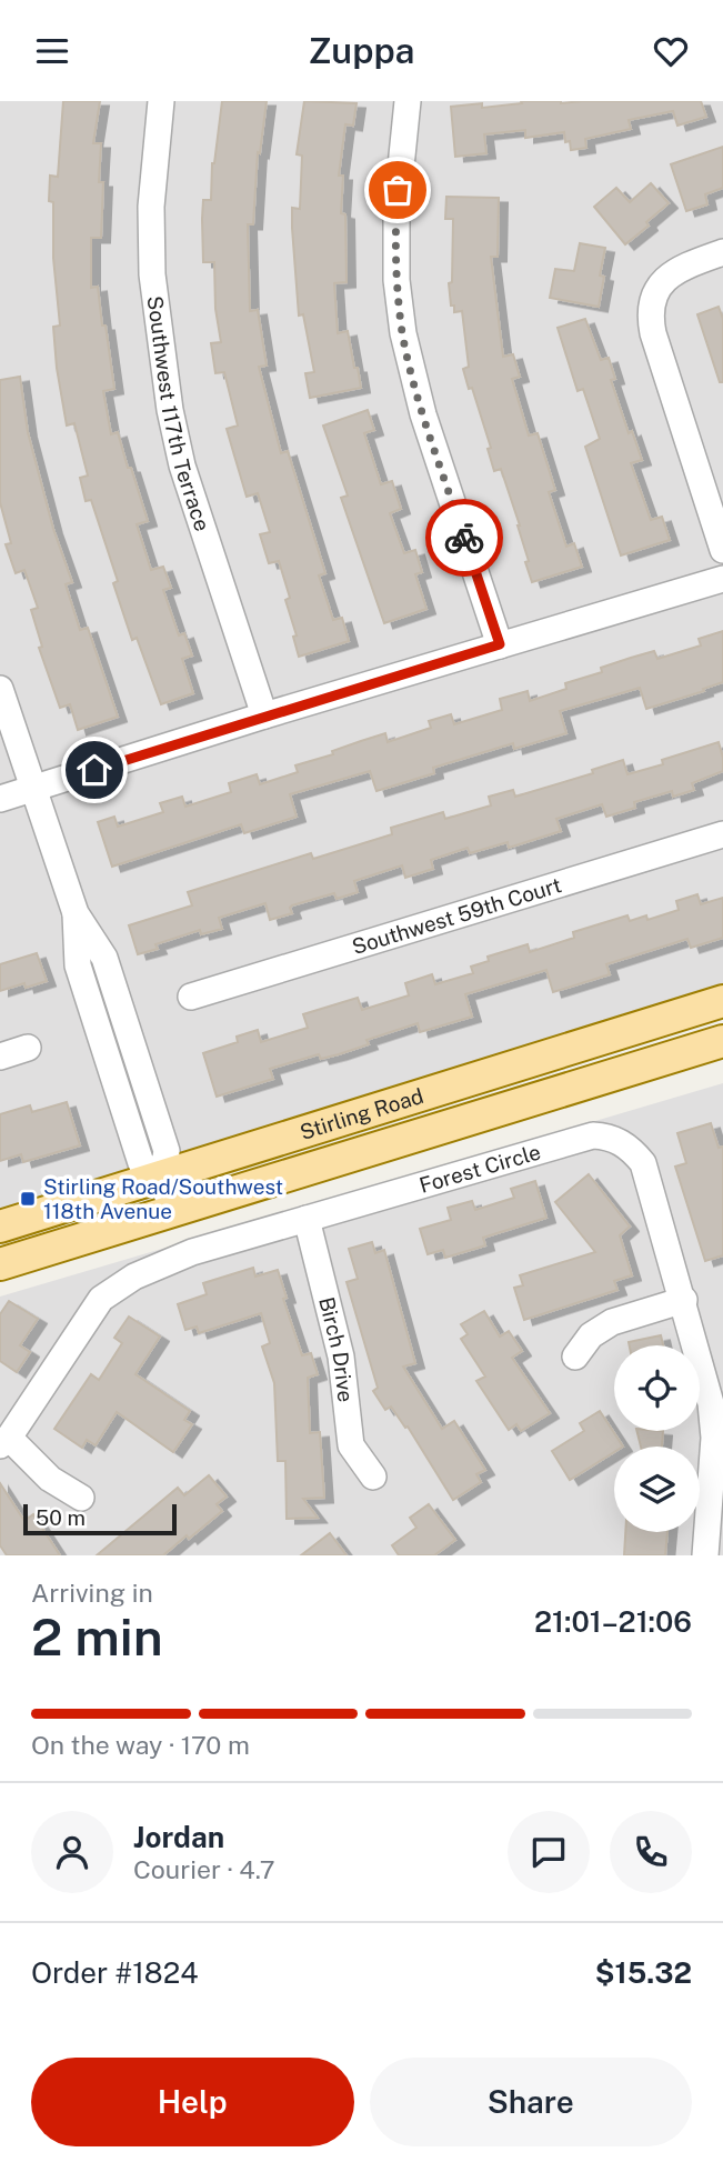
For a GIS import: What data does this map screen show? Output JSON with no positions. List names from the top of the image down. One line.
{"streets":{"main road":["Stirling Road"],"street":["Southwest 117th Terrace","Southwest 59th Court","Forest Circle","Birch Drive"]},"crossings":[["Forest Circle","Birch Drive"]],"places":{"transit":["Stirling Road/Southwest 118th Avenue"]},"scale_bar":"50 m","page":{"header":"Zuppa","scale":"50 m","heading":["2 min","Arriving in","21:01–21:06"],"panel":["Jordan","Courier · 4.7","Order #1824","$15.32"],"bar":"On the way · 170 m","buttons":["Help","Share"]}}
